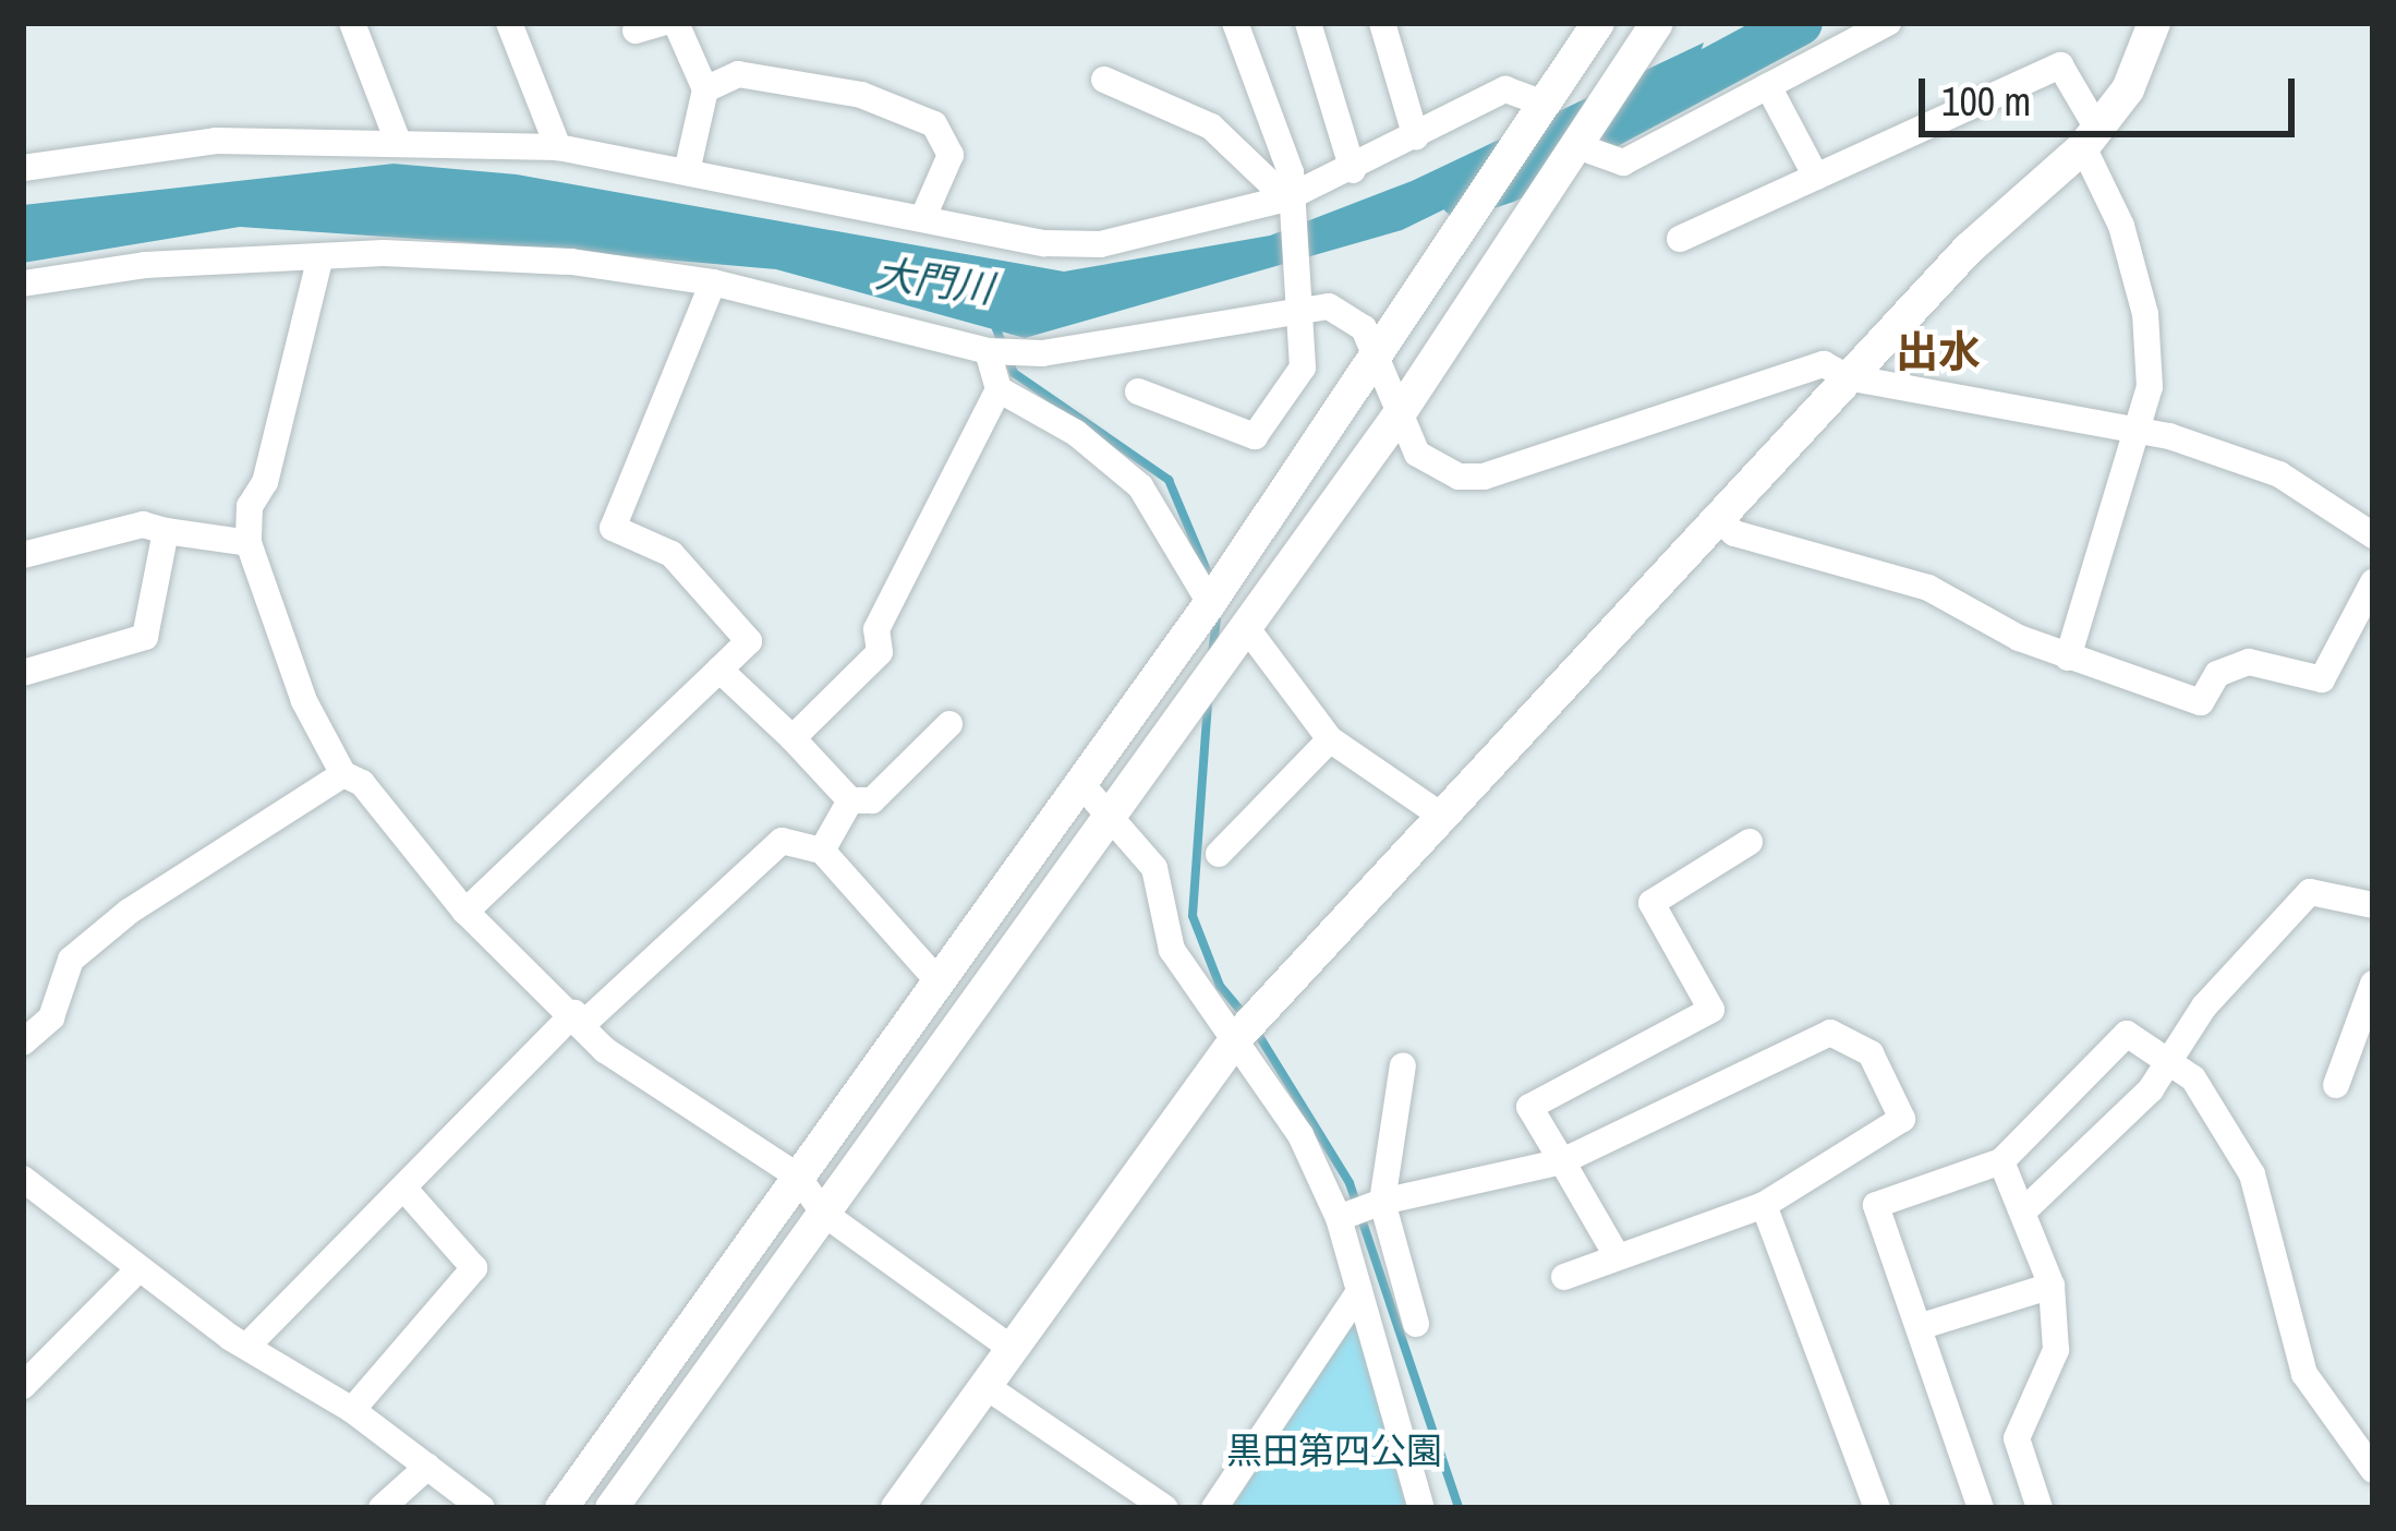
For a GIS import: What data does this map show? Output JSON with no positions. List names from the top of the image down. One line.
{"districts":["出水"],"water":["大門川"],"parks":["黒田第四公園"],"scale_bar":"100 m"}
